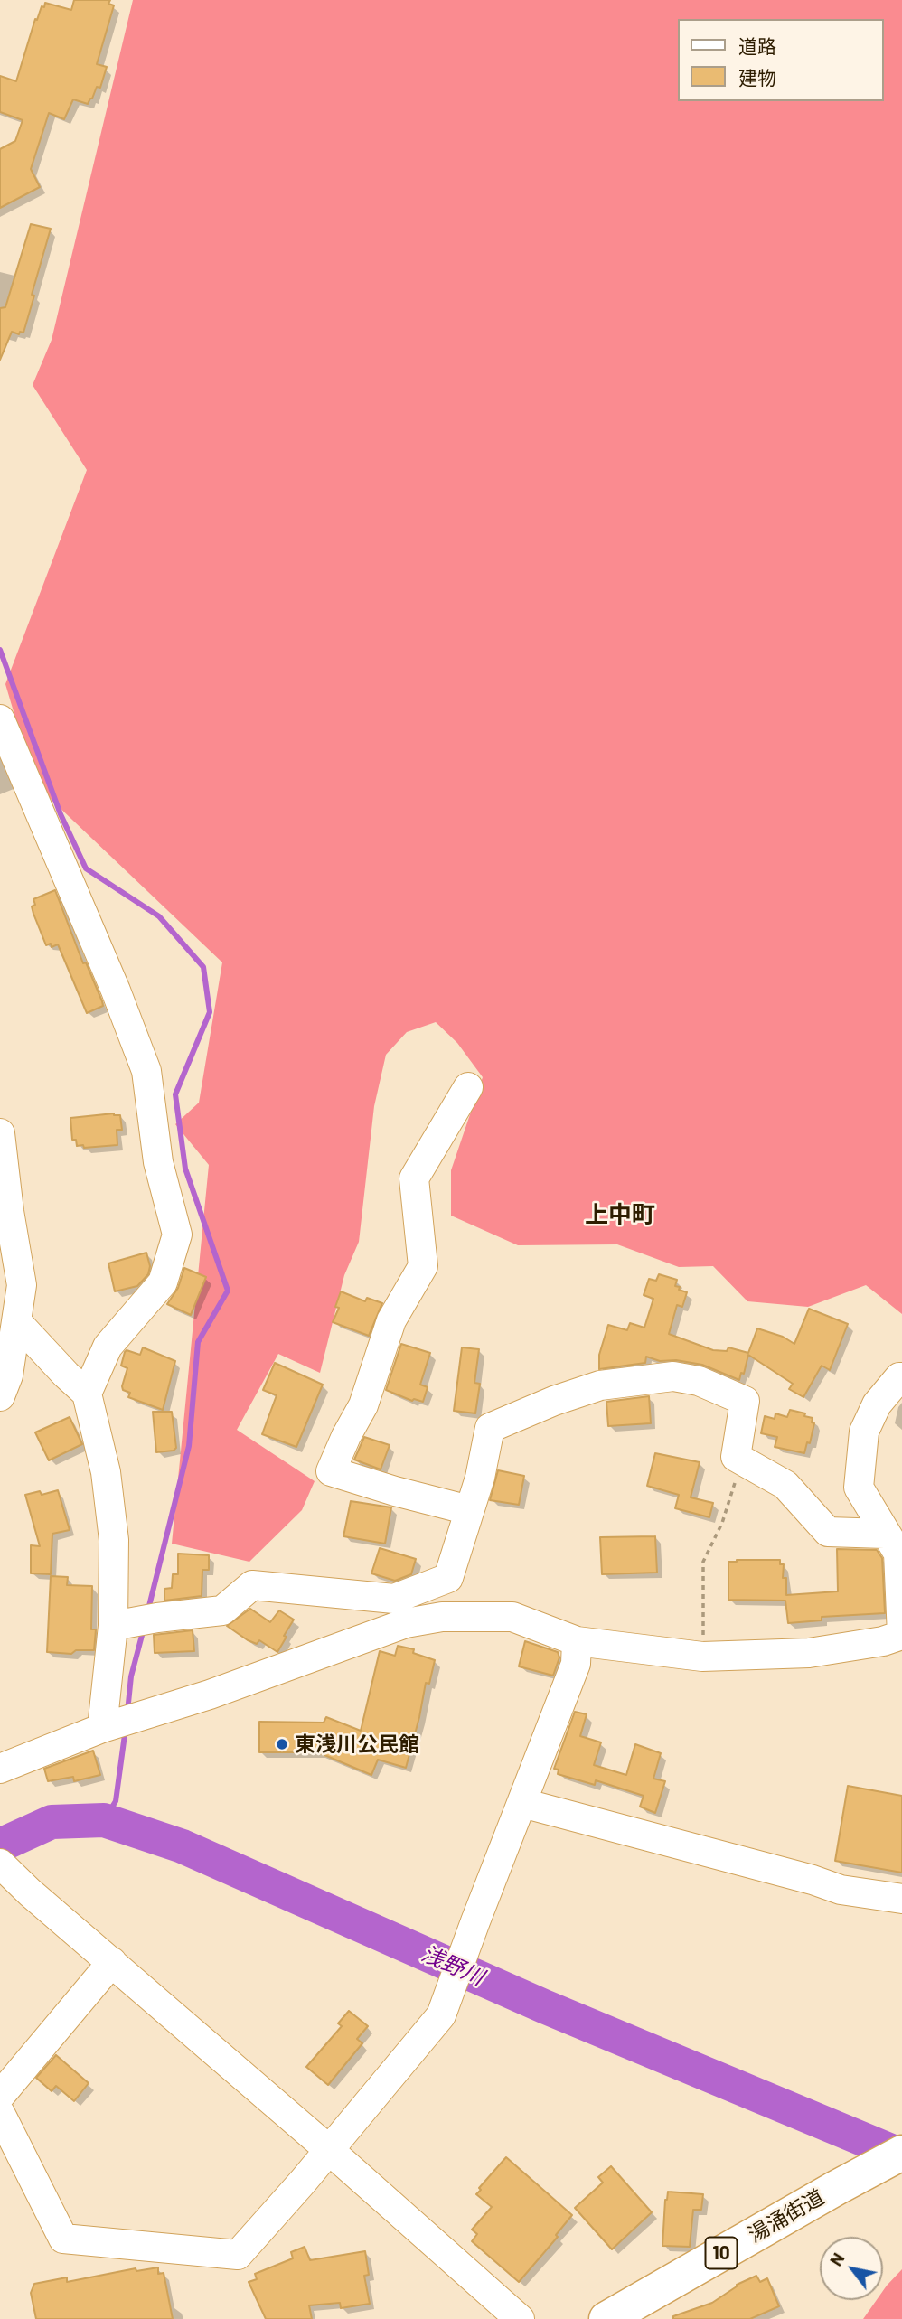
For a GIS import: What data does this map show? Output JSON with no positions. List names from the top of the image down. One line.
{"streets":{"main road":["湯涌街道","10"]},"districts":["上中町"],"water":["浅野川"],"places":["東浅川公民館"],"legend":["道路","建物"],"north":"top left"}
